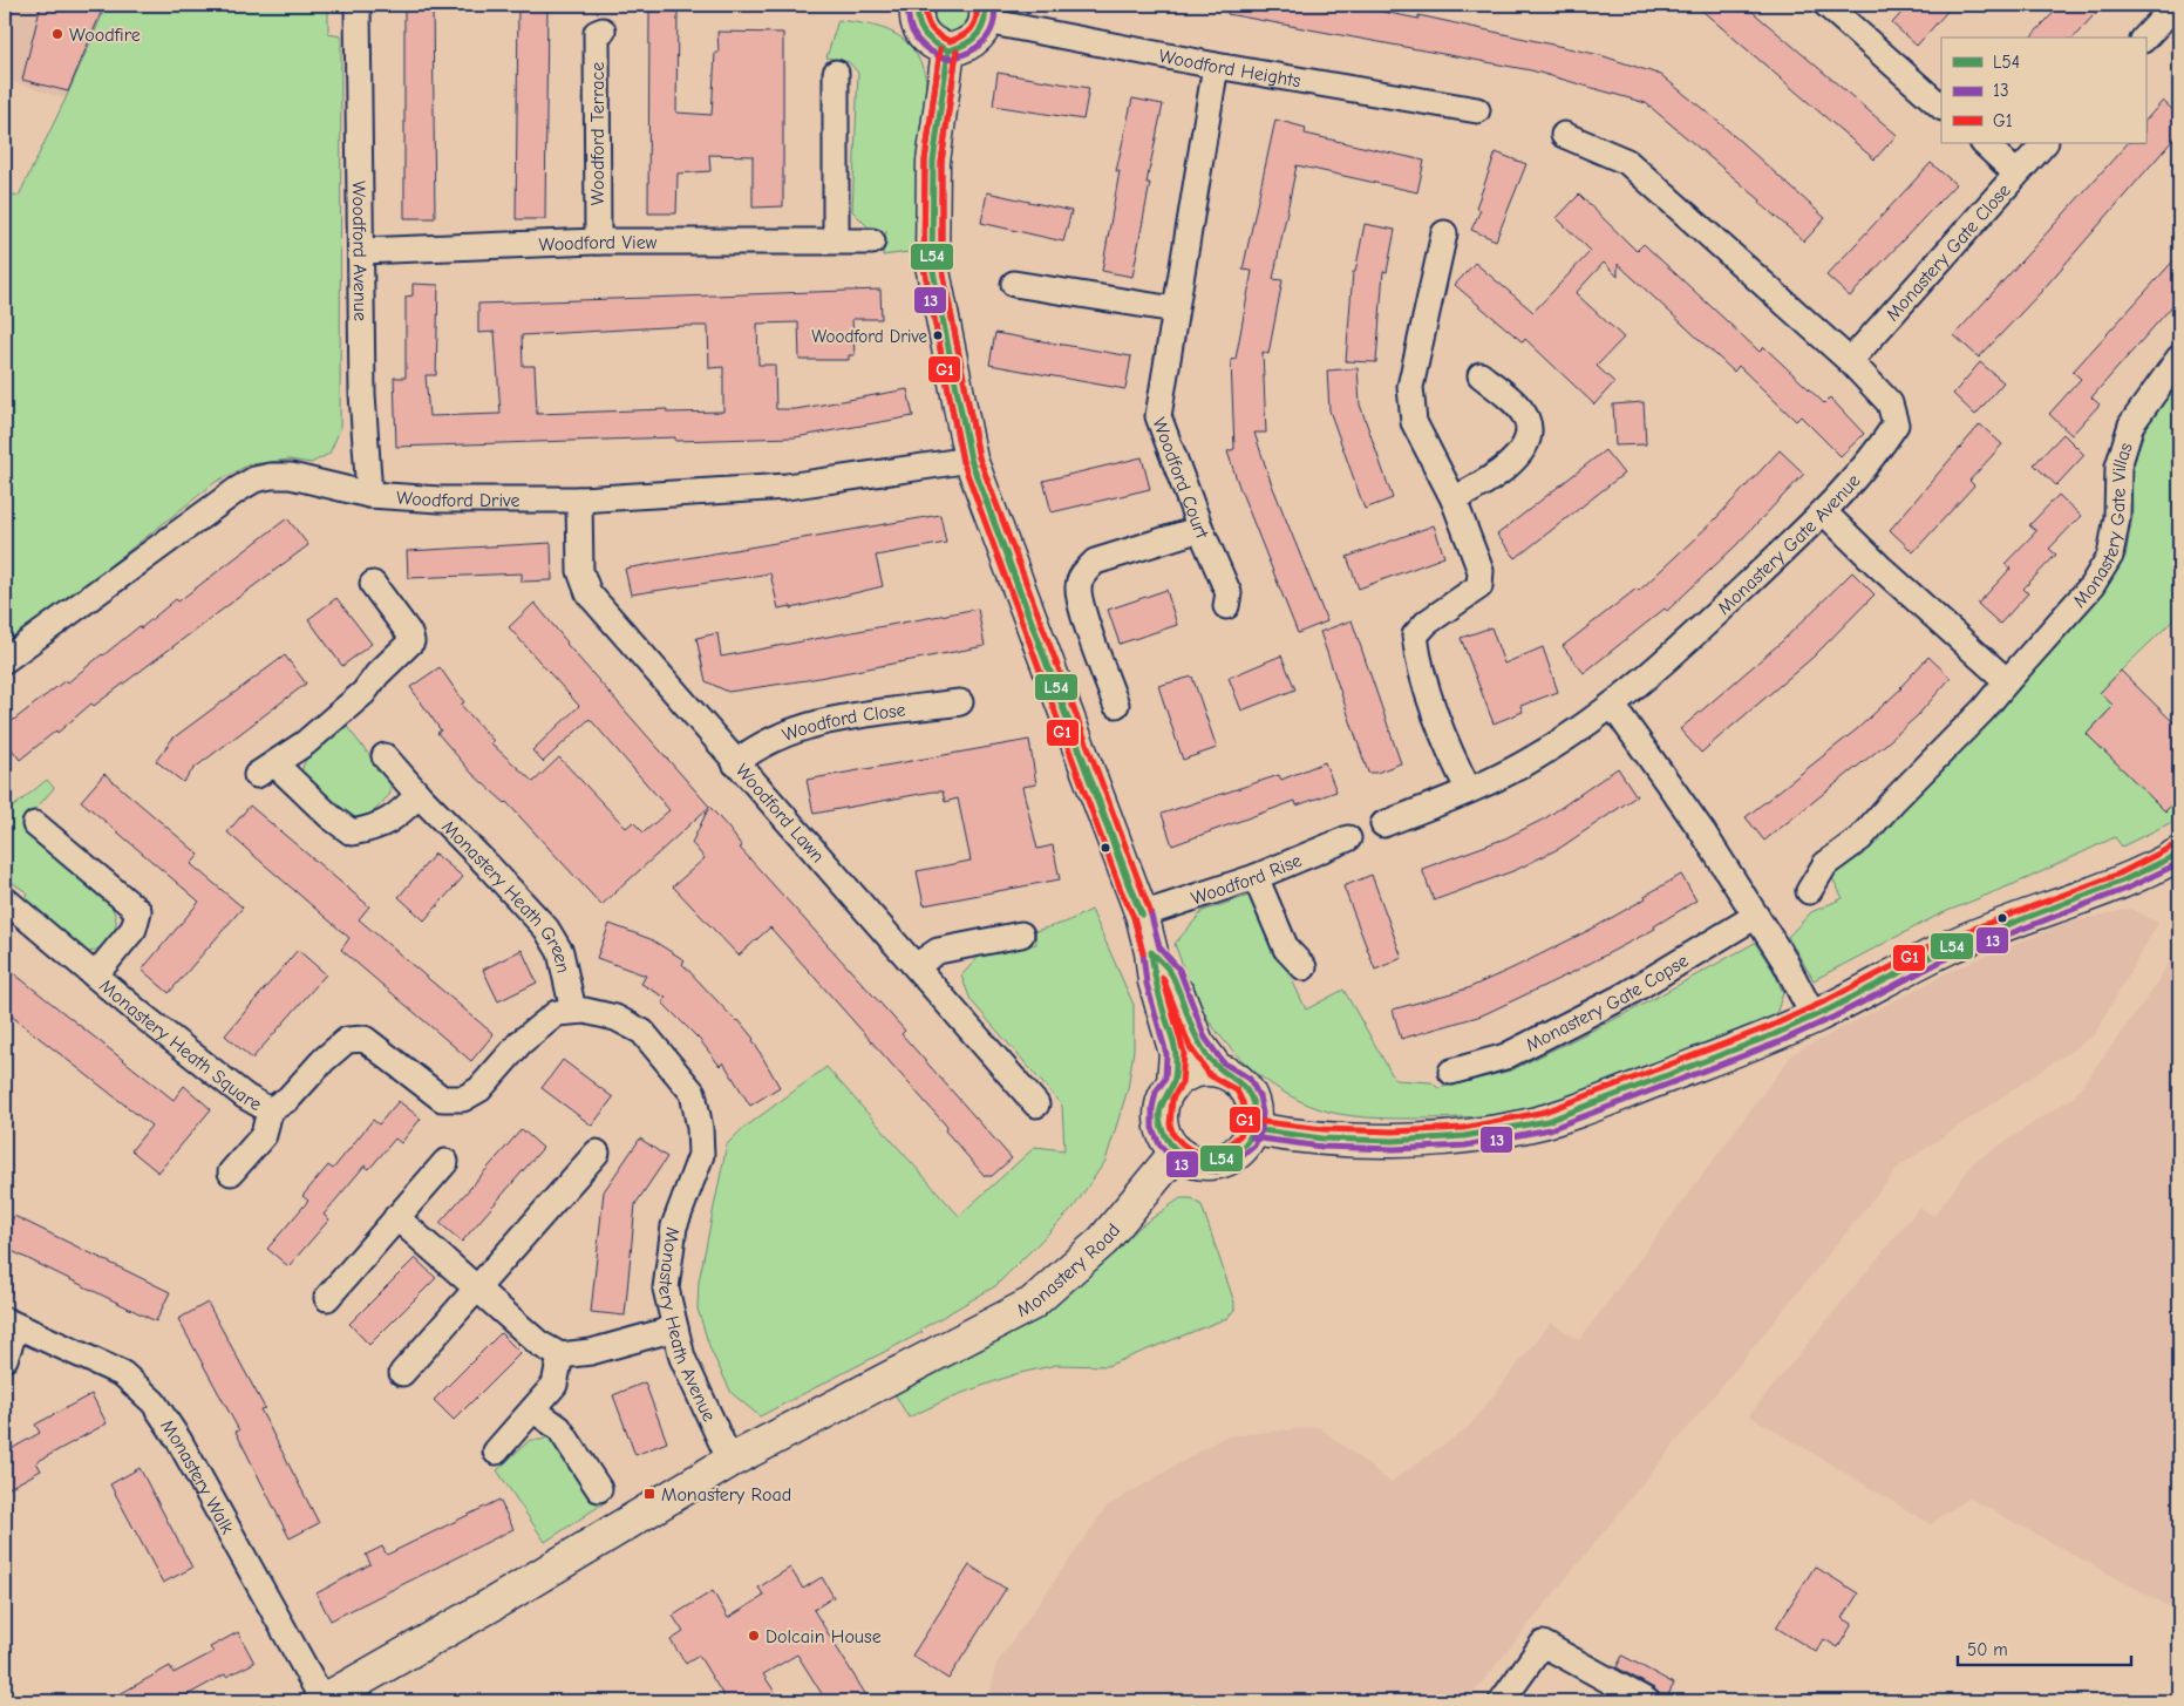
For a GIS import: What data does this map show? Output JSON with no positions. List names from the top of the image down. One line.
{"streets":{"street":["Woodford Heights","Woodford Terrace","Woodford View","Woodford Avenue","Monastery Gate Close","Woodford Court","Woodford Drive","Monastery Gate Villas","Monastery Gate Avenue","Woodford Close","Woodford Lawn","Woodford Rise","Monastery Heath Green","Monastery Gate Copse","Monastery Heath Square","Monastery Road","Monastery Heath Avenue","Monastery Walk"]},"crossings":[["Woodford Heights","Woodford Court"],["Woodford Terrace","Woodford View"],["Woodford View","Woodford Avenue"],["Woodford Avenue","Woodford Drive"],["Monastery Gate Close","Monastery Gate Avenue"],["Woodford Drive","Woodford Lawn"],["Woodford Close","Woodford Lawn"],["Monastery Heath Green","Monastery Heath Avenue"],["Monastery Heath Square","Monastery Heath Avenue"],["Monastery Road","Monastery Heath Avenue"],["Monastery Road","Monastery Walk"]],"places":{"other":["Woodfire","Woodford Drive","Dolcain House"],"transit":["Monastery Road"]},"lines":["transit line L54","transit line 13","transit line G1"],"legend":["L54","13","G1"],"scale_bar":"50 m"}
